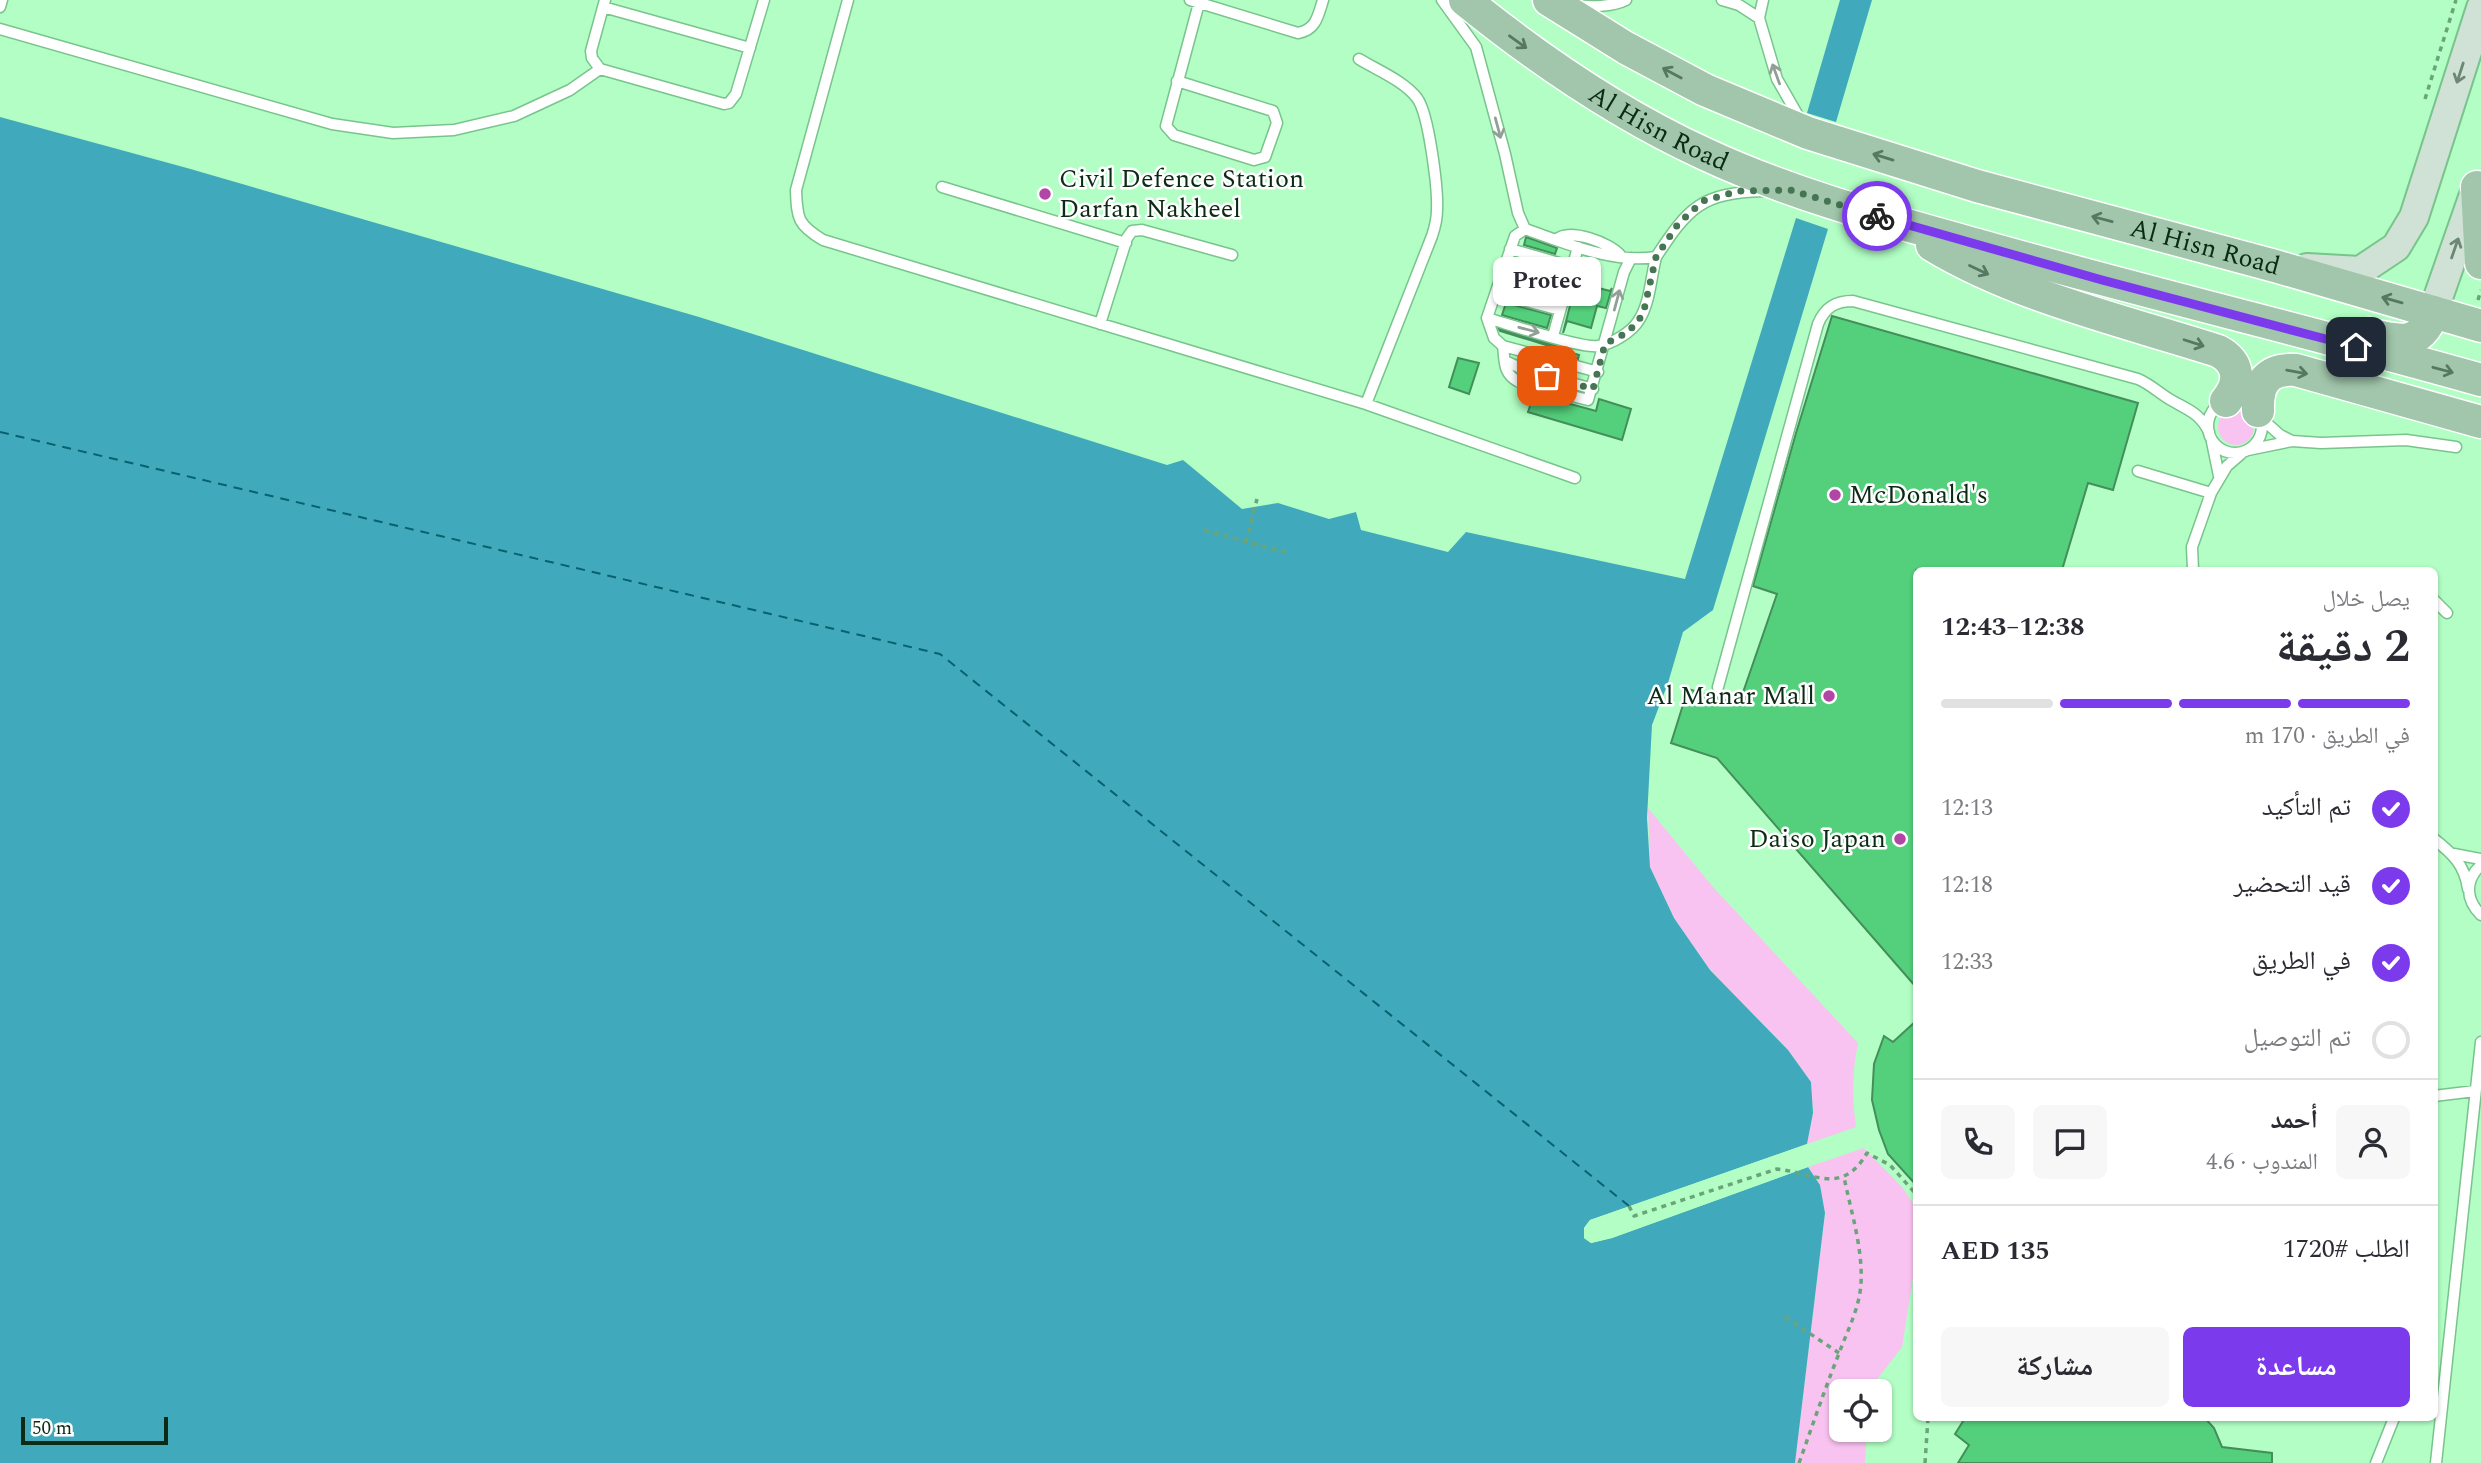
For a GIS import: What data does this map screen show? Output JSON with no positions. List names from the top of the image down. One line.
{"streets":{"main road":["Al Hisn Road"]},"places":["Civil Defence Station Darfan Nakheel","Protec","McDonald's","Al Manar Mall","Daiso Japan"],"scale_bar":"50 m","page":{"bubble":"Protec","heading":["2 دقيقة","يصل خلال","12:38–12:43"],"panel":["أحمد","المندوب · 4.6","الطلب #1720","AED 135"],"bar":"في الطريق · 170 m","list":[["تم التأكيد","12:13"],["قيد التحضير","12:18"],["في الطريق","12:33"],"تم التوصيل"],"buttons":["مساعدة","مشاركة"],"scale":"50 m"}}
